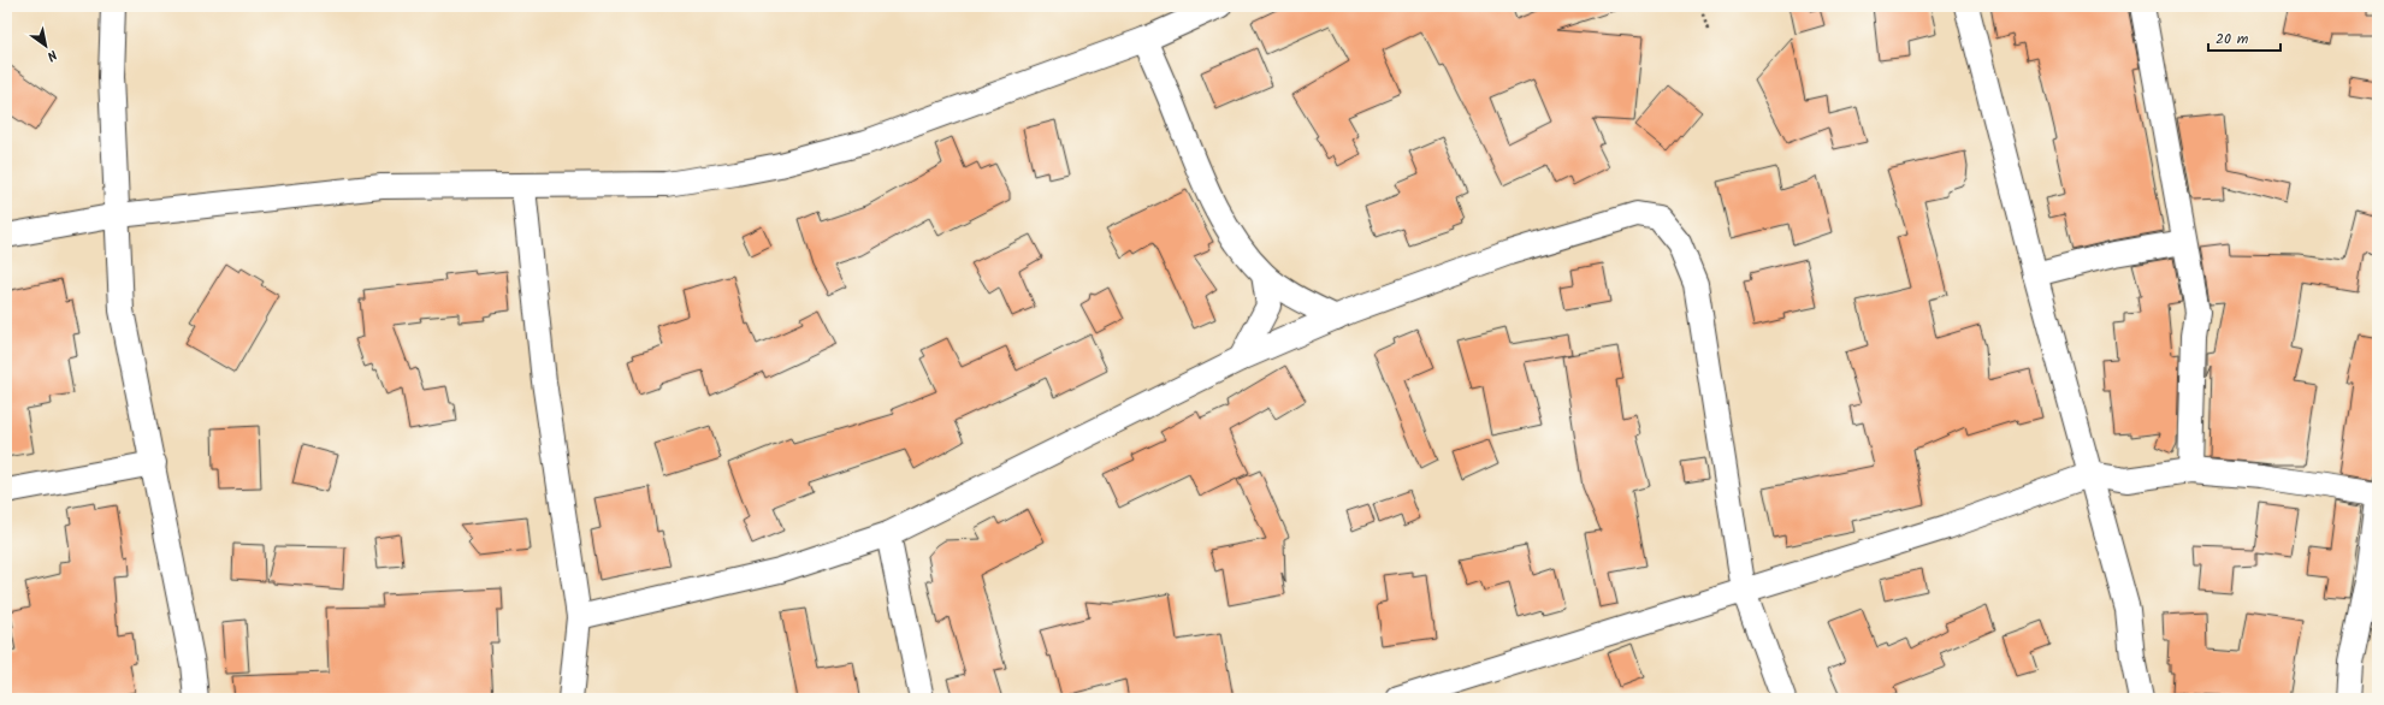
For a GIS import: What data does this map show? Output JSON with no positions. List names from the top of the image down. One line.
{"scale_bar":"20 m","north":"bottom right"}
